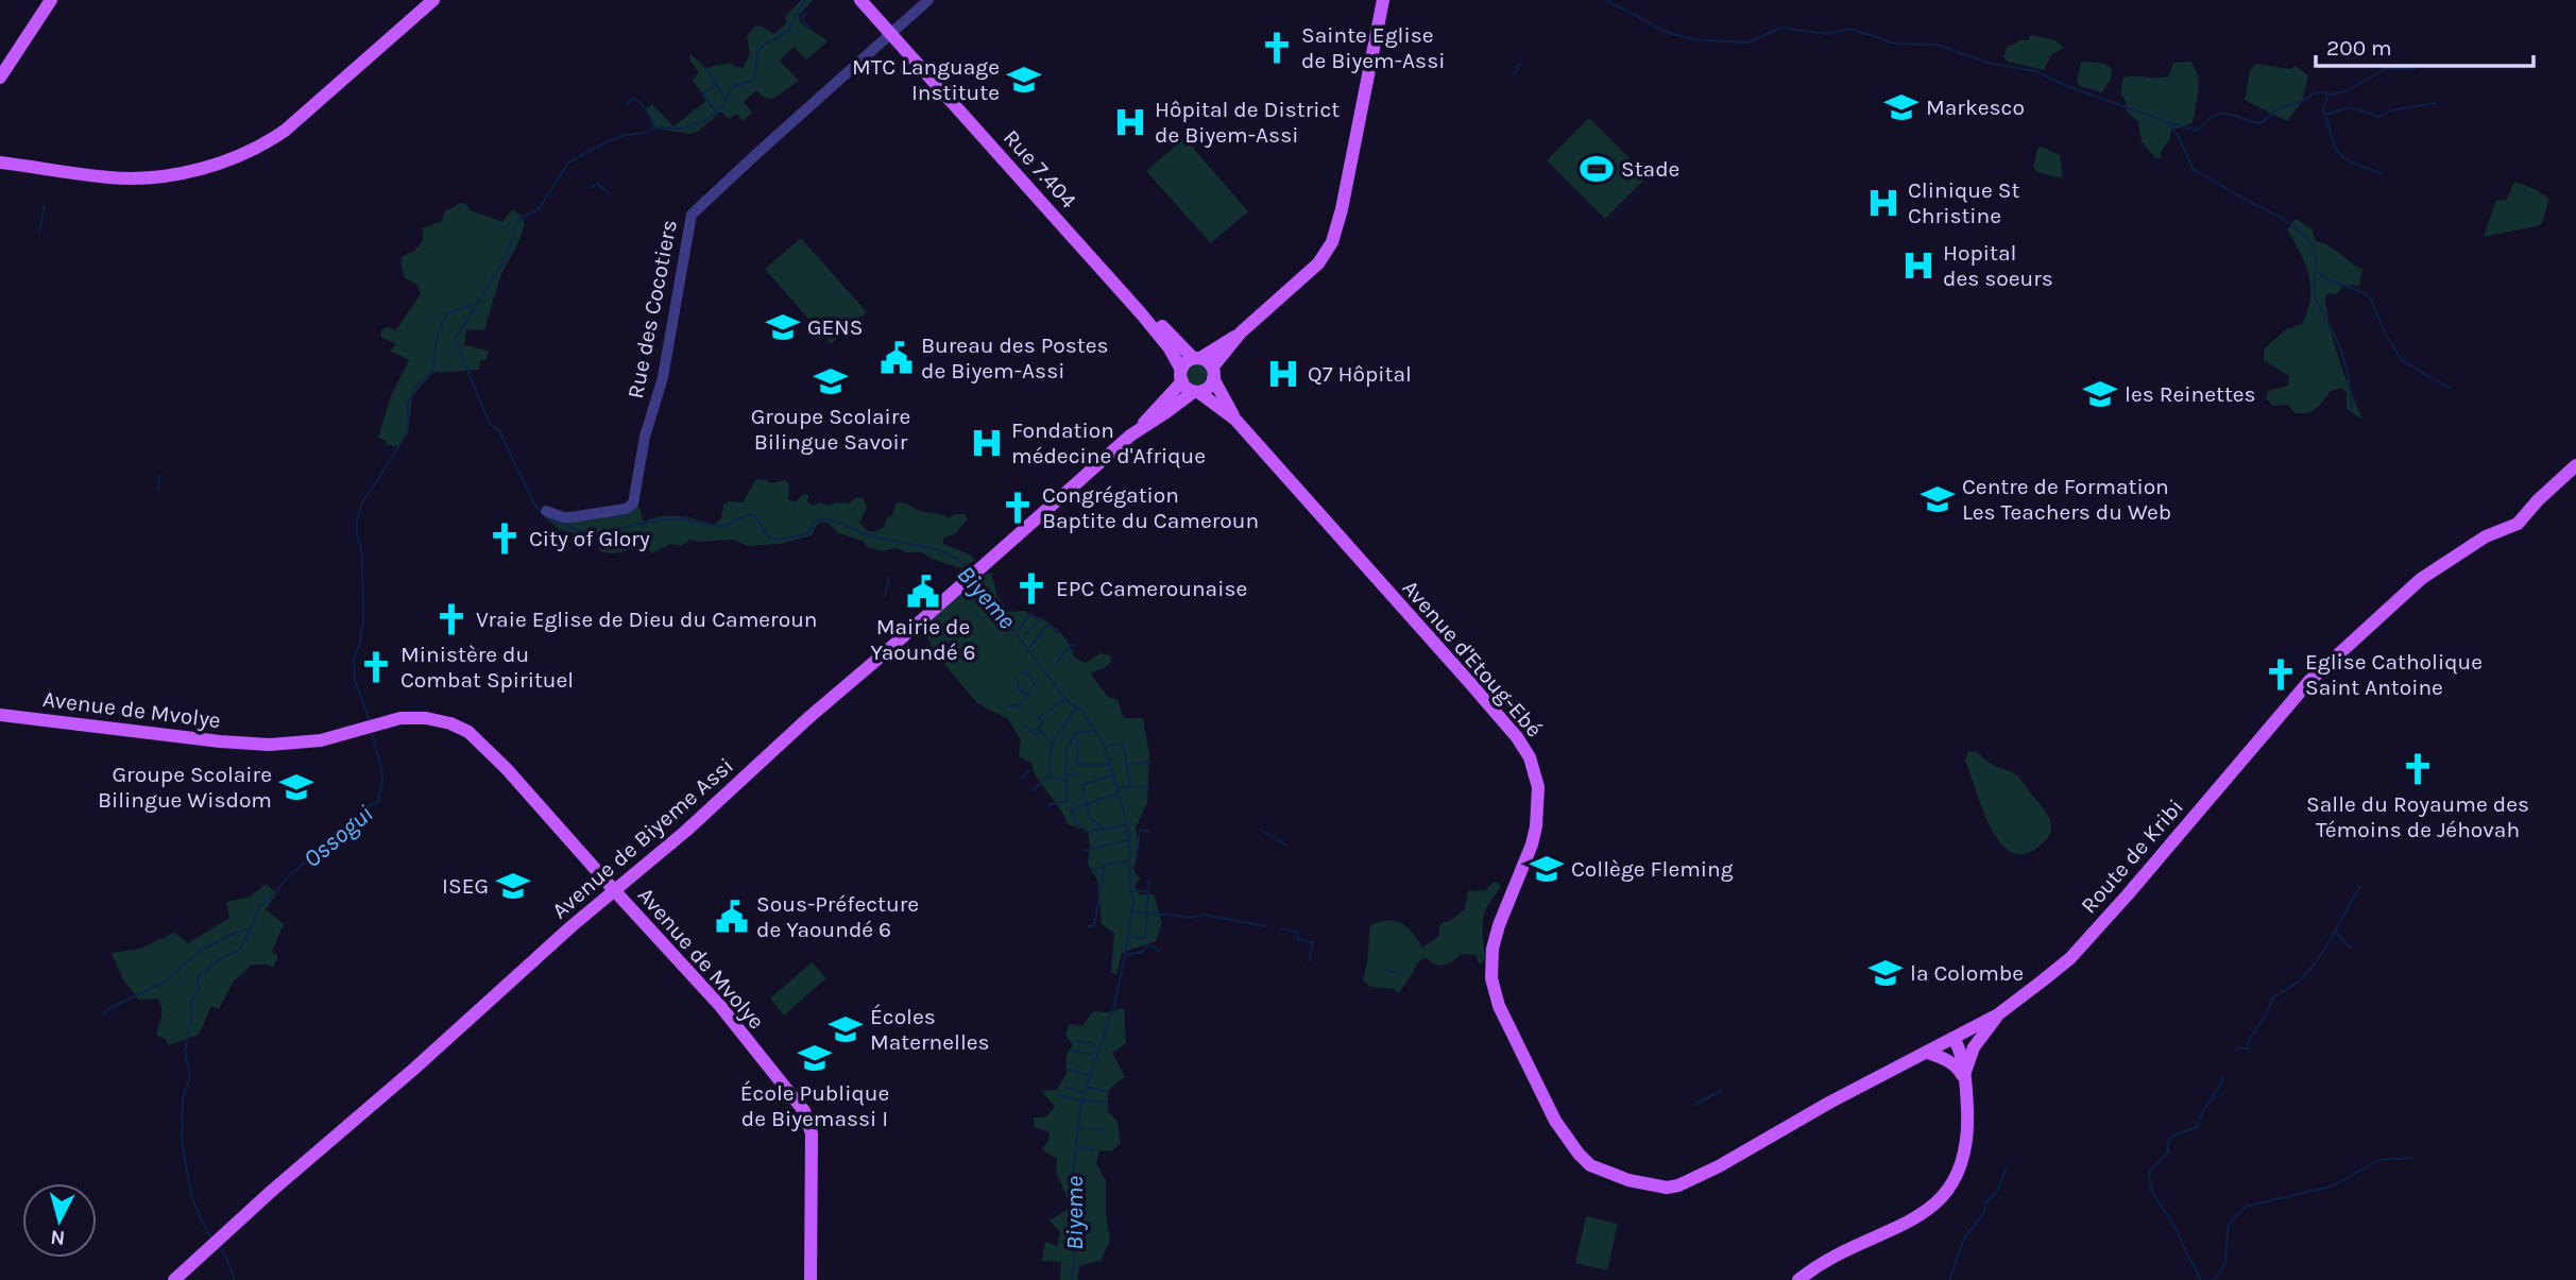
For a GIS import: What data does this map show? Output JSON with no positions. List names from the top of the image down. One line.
{"streets":{"main road":["Rue 7.404","Avenue d'Etoug-Ebé","Avenue de Mvolye","Avenue de Biyeme Assi","Route de Kribi"],"street":["Rue des Cocotiers"]},"crossings":[["Rue 7.404","Rue des Cocotiers"],["Rue 7.404","Avenue de Biyeme Assi"],["Avenue d'Etoug-Ebé","Route de Kribi"],["Avenue de Mvolye","Avenue de Biyeme Assi"]],"water":["Biyeme","Ossogui"],"places":{"church":["Sainte Eglise de Biyem-Assi","Congrégation Baptite du Cameroun","City of Glory","EPC Camerounaise","Vraie Eglise de Dieu du Cameroun","Ministère du Combat Spirituel","Eglise Catholique Saint Antoine","Salle du Royaume des Témoins de Jéhovah"],"school or university":["MTC Language Institute","Markesco","GENS","Groupe Scolaire Bilingue Savoir","les Reinettes","Centre de Formation Les Teachers du Web","Groupe Scolaire Bilingue Wisdom","Collège Fleming","ISEG","la Colombe","Écoles Maternelles","École Publique de Biyemassi I"],"hospital":["Hôpital de District de Biyem-Assi","Clinique St Christine","Hopital des soeurs","Q7 Hôpital","Fondation médecine d'Afrique"],"sports":["Stade"],"public building":["Bureau des Postes de Biyem-Assi","Mairie de Yaoundé 6","Sous-Préfecture de Yaoundé 6"]},"scale_bar":"200 m","north":"bottom"}
